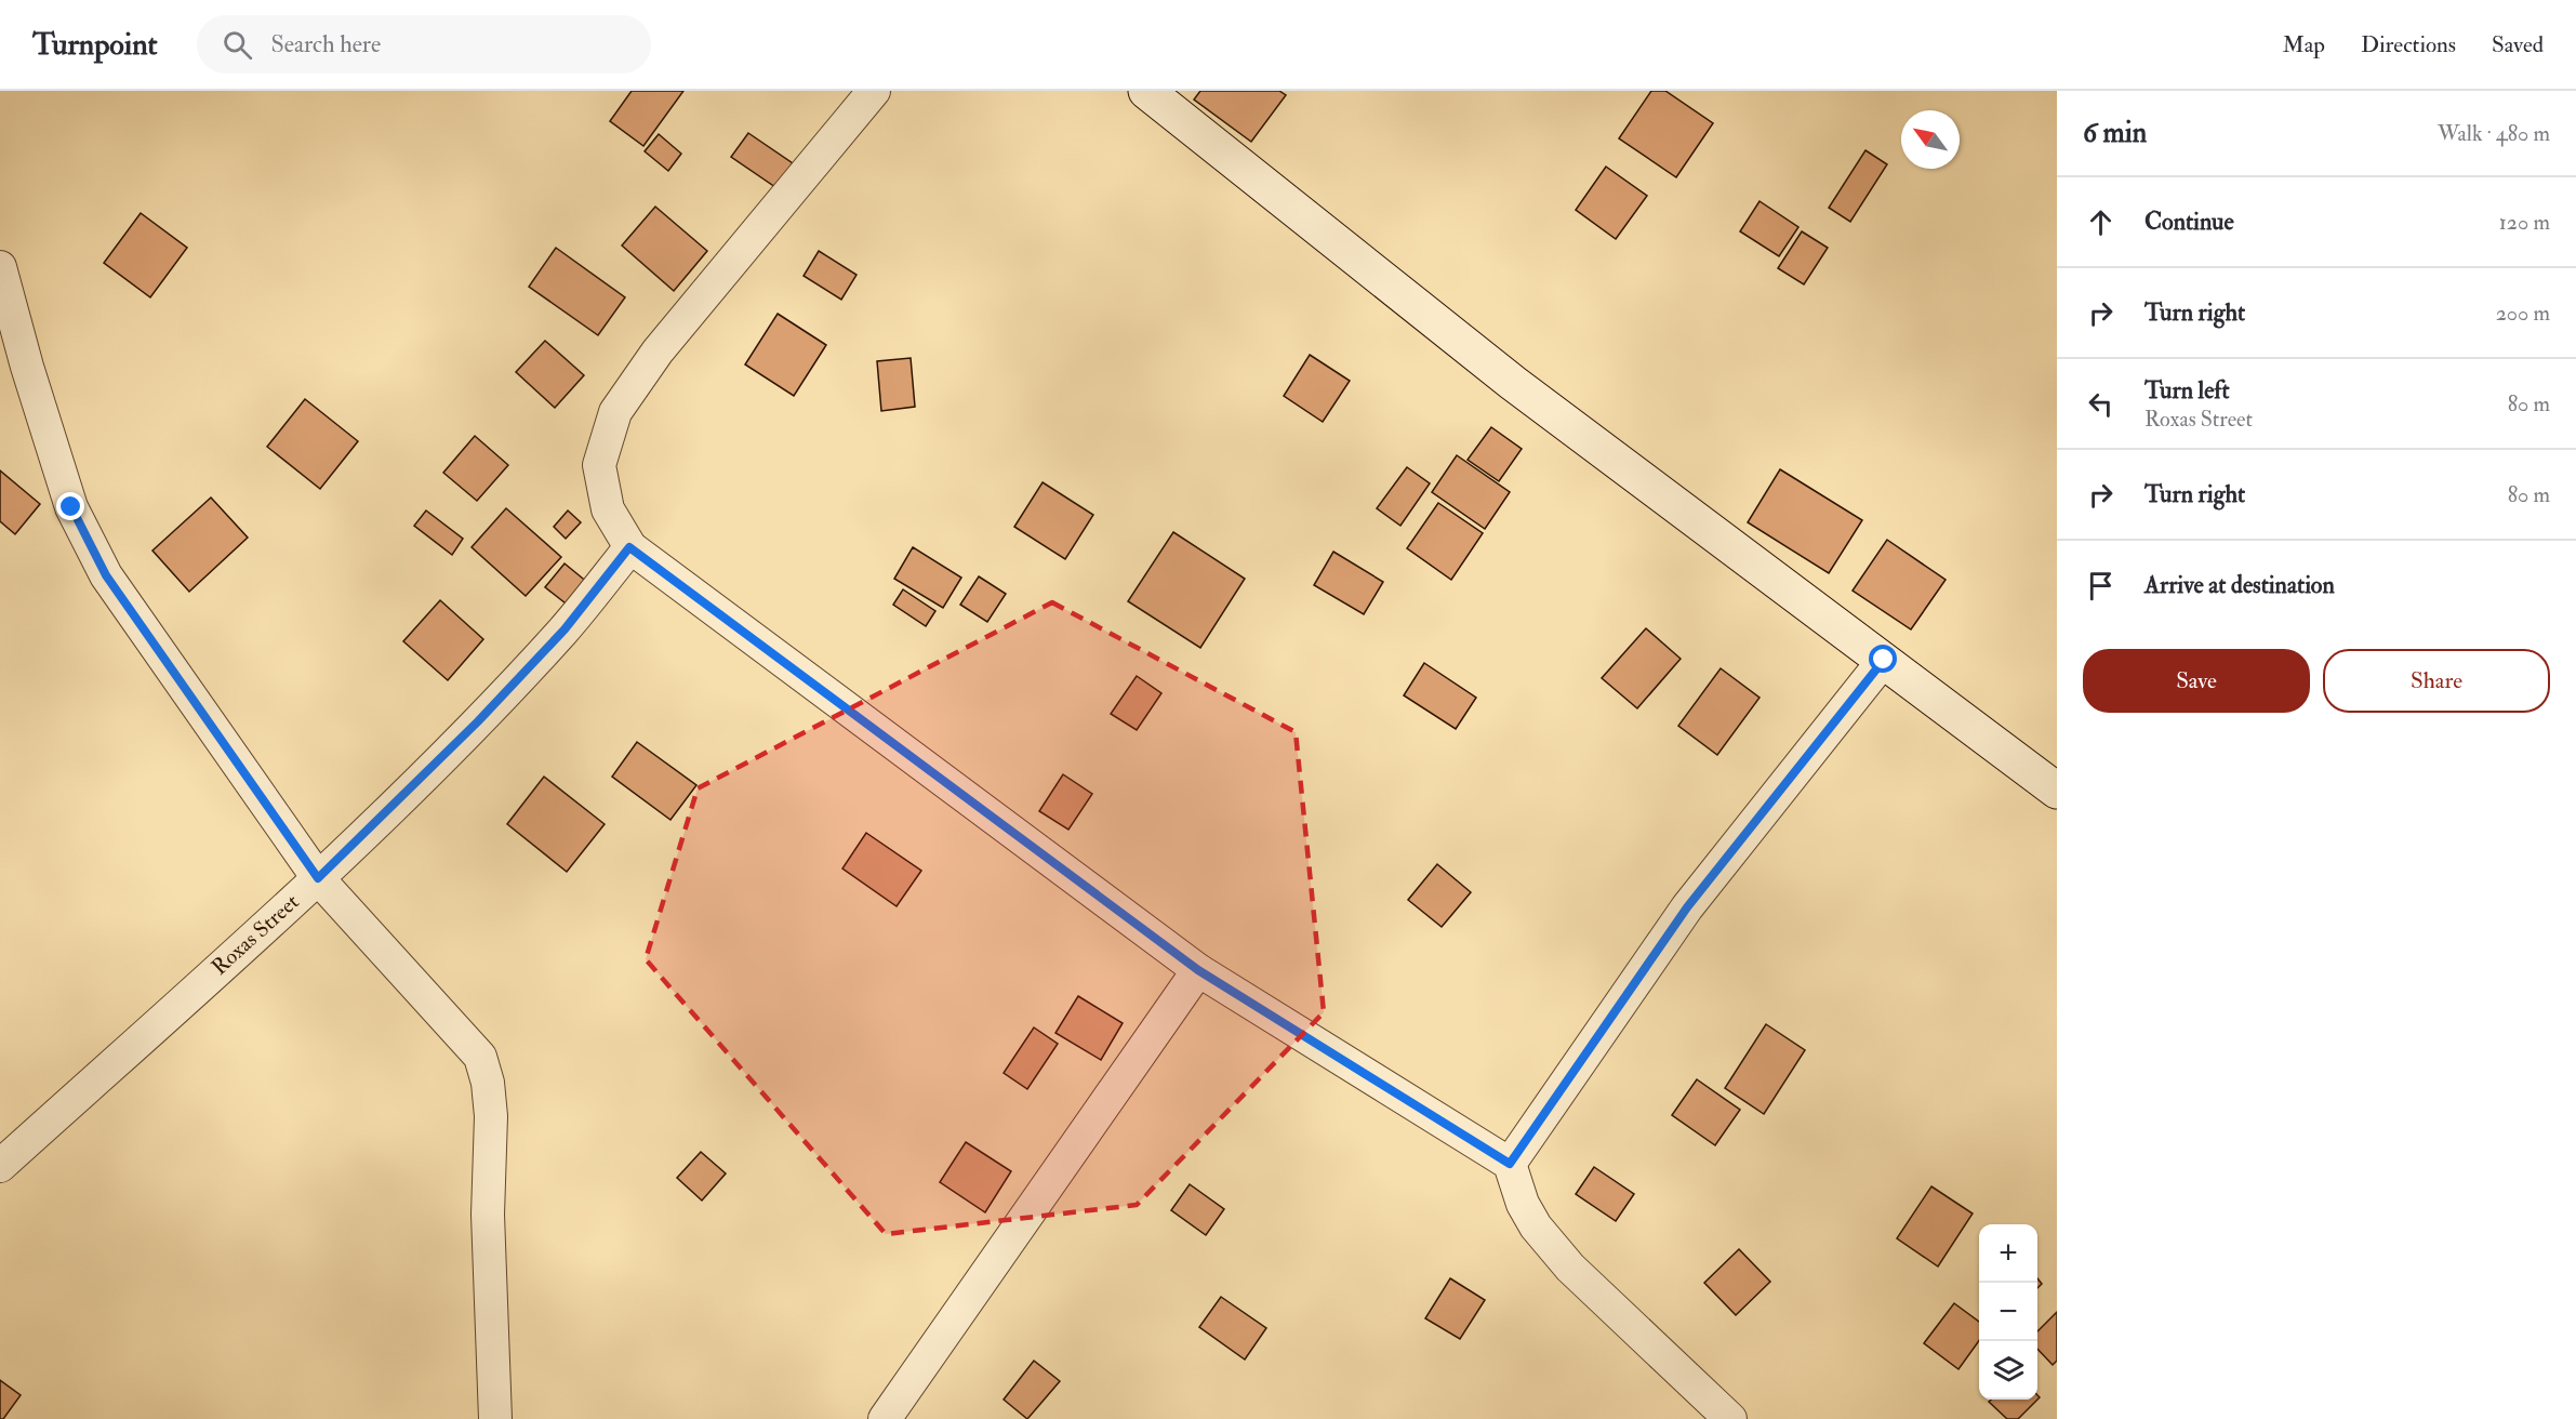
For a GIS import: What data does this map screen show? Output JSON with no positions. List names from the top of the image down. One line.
{"streets":{"street":["Roxas Street"]},"north":"top left","page":{"header":"Turnpoint","search":"Search here","nav":["Map","Directions","Saved"],"heading":["6 min","Walk · 480 m"],"list":[["Continue","120 m"],["Turn right","200 m"],["Turn left","Roxas Street","80 m"],["Turn right","80 m"],"Arrive at destination"],"buttons":["Save","Share"],"map_buttons":["+","−"]}}
